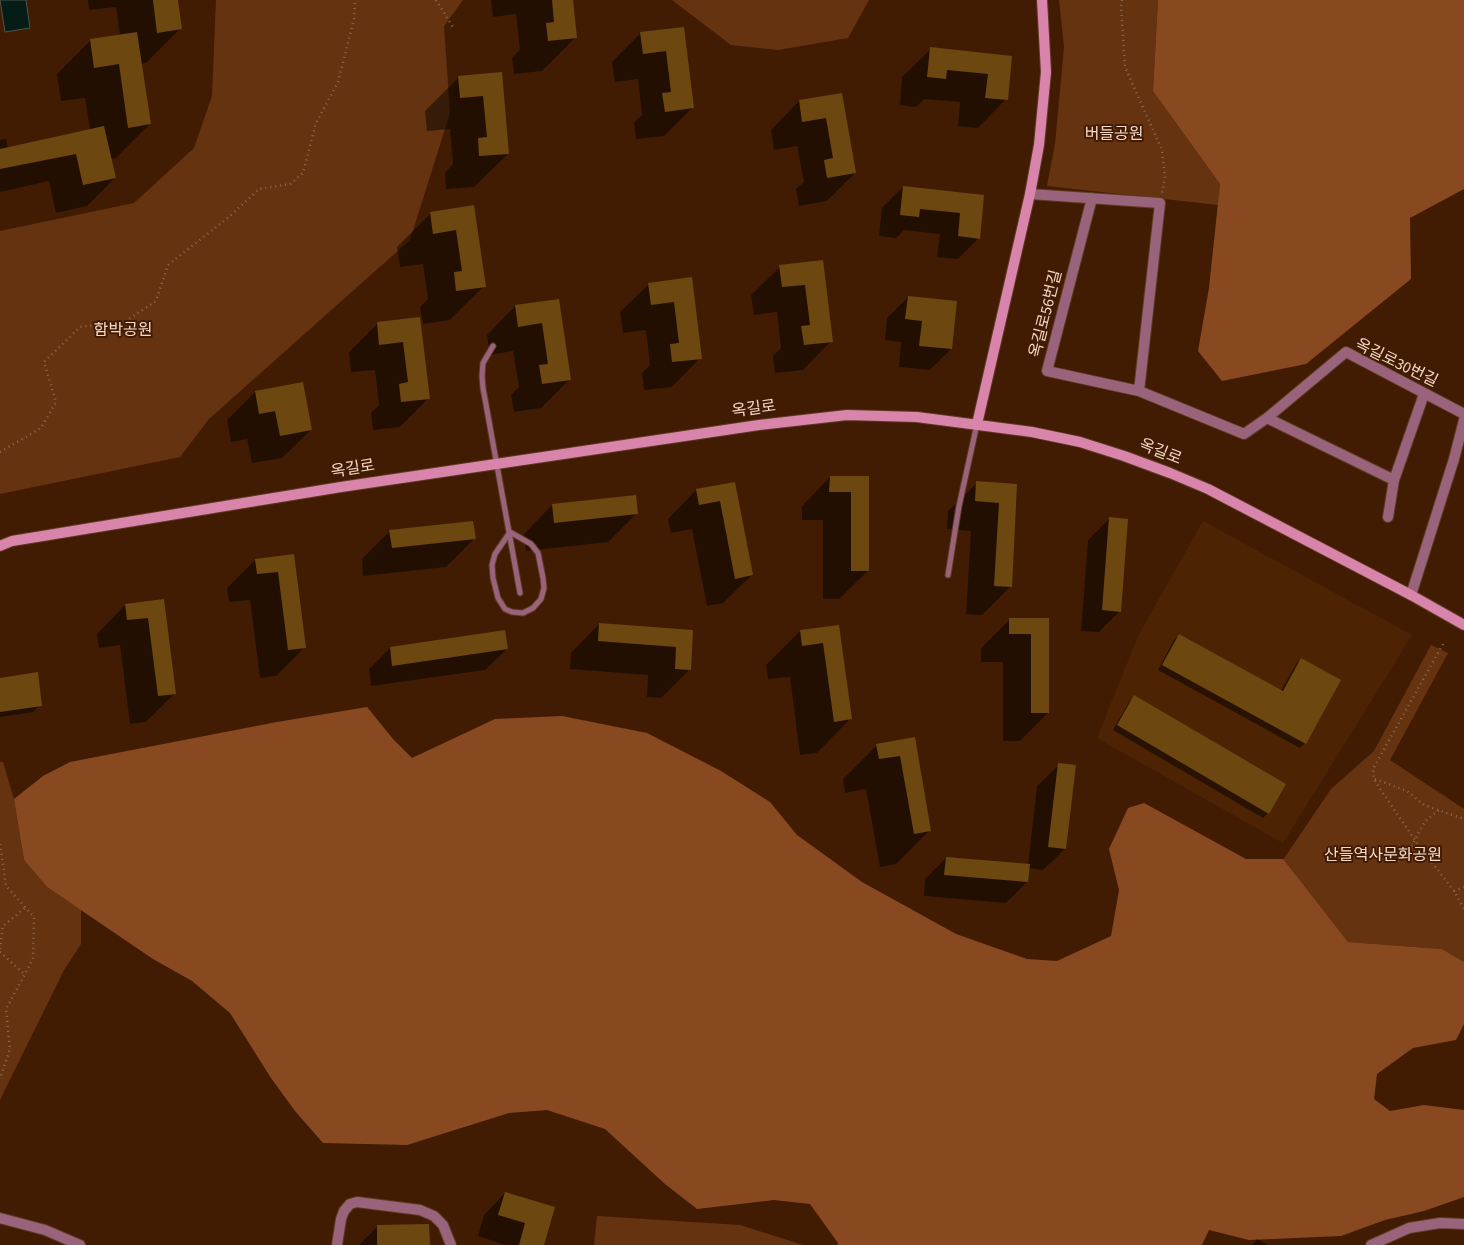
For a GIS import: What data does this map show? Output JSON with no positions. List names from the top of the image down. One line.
{"streets":{"street":["옥길로56번길","옥길로30번길","옥길로"]},"parks":["버들공원","함박공원","산들역사문화공원"]}
